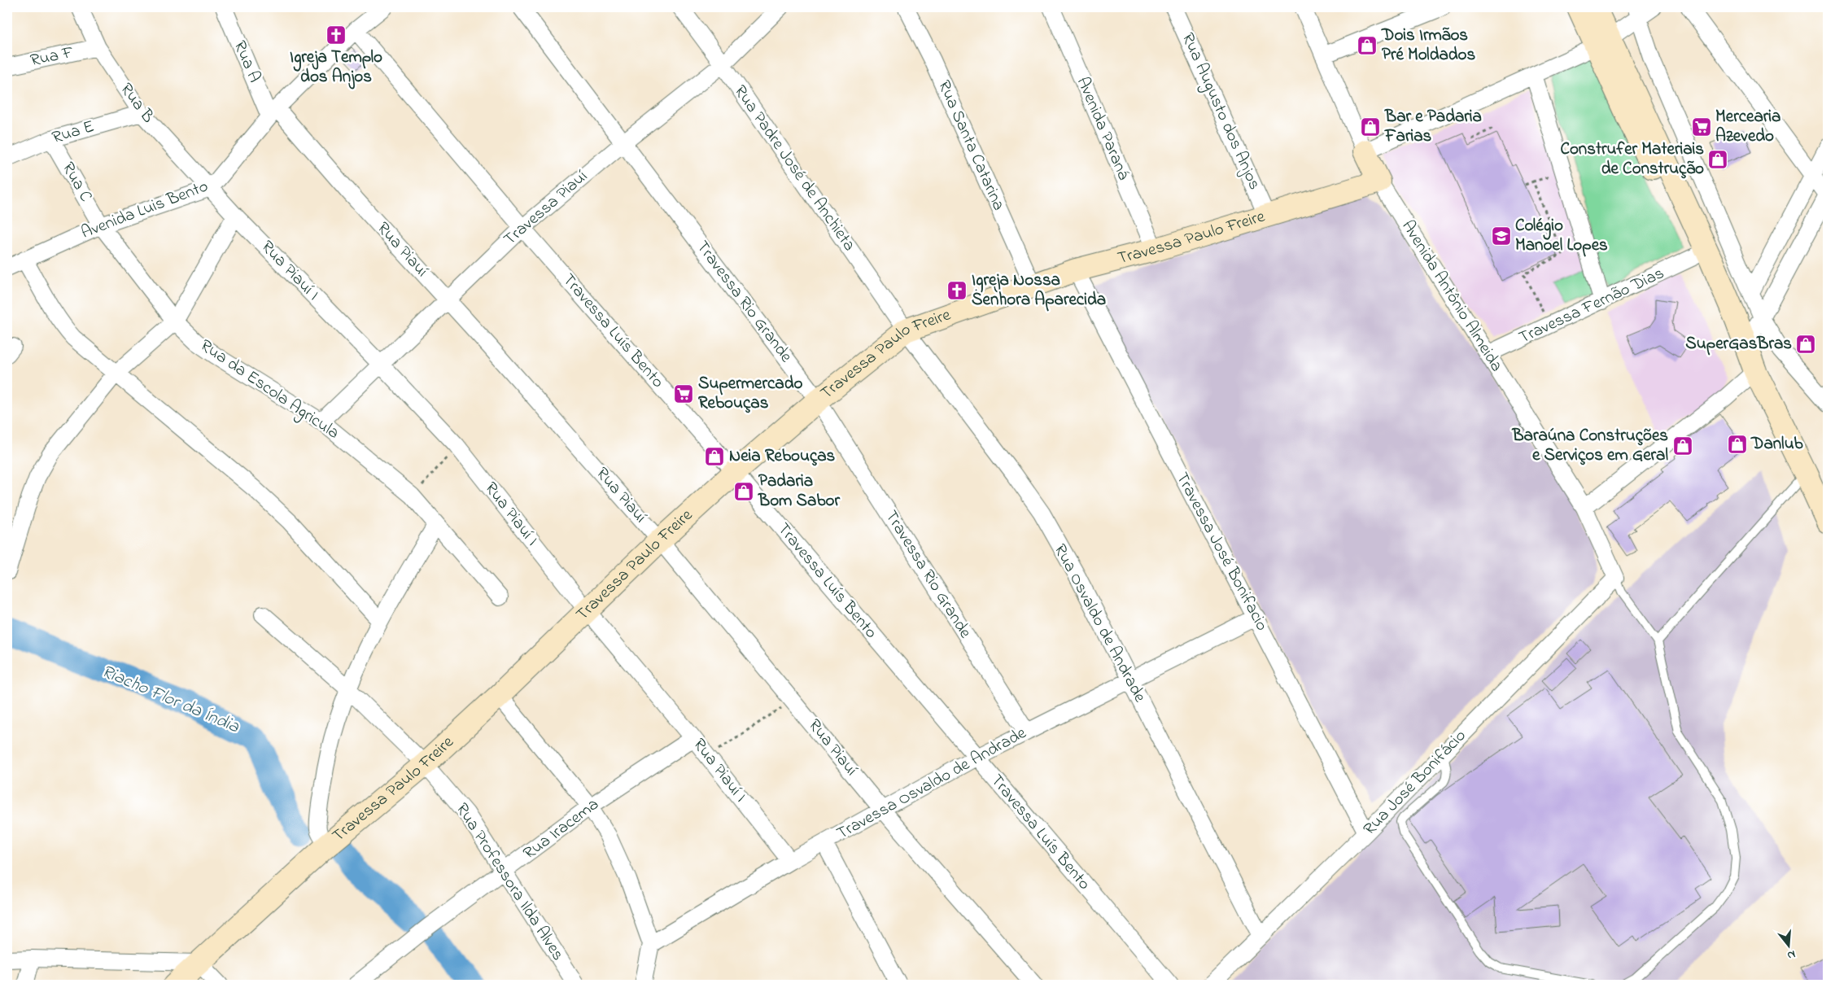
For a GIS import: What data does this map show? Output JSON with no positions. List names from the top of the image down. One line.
{"streets":{"street":["Rua F","Rua A","Rua B","Rua Augusto dos Anjos","Avenida Paraná","Rua E","Rua Santa Catarina","Rua Padre José de Anchieta","Rua C","Travessa Piauí","Avenida Luis Bento","Travessa Paulo Freire","Rua Piauí","Rua Piauí I","Avenida Antônio Almeida","Travessa Rio Grande","Travessa Fernão Dias","Travessa Luís Bento","Rua da Escola Agricula","Travessa José Bonifacio","Rua Osvaldo de Andrade","Rua José Bonifácio","Travessa Osvaldo de Andrade","Rua Iracema","Rua Professora Ilda Alves"]},"crossings":[["Rua F","Rua B"],["Rua A","Avenida Luis Bento"],["Rua A","Rua Piauí"],["Rua B","Rua E"],["Rua B","Avenida Luis Bento"],["Rua B","Rua Piauí I"],["Rua Augusto dos Anjos","Travessa Paulo Freire"],["Avenida Paraná","Travessa Paulo Freire"],["Rua E","Rua C"],["Rua Santa Catarina","Travessa Paulo Freire"],["Rua Padre José de Anchieta","Travessa Piauí"],["Rua Padre José de Anchieta","Travessa Paulo Freire"],["Rua Padre José de Anchieta","Rua Osvaldo de Andrade"],["Rua C","Avenida Luis Bento"],["Rua C","Rua da Escola Agricula"],["Travessa Piauí","Rua Piauí"],["Travessa Piauí","Rua Piauí I"],["Travessa Piauí","Travessa Rio Grande"],["Travessa Piauí","Travessa Luís Bento"],["Travessa Piauí","Rua da Escola Agricula"],["Avenida Luis Bento","Rua Piauí"],["Avenida Luis Bento","Rua Piauí I"],["Avenida Luis Bento","Travessa Luís Bento"],["Avenida Luis Bento","Rua da Escola Agricula"],["Travessa Paulo Freire","Rua Piauí"],["Travessa Paulo Freire","Rua Piauí I"],["Travessa Paulo Freire","Avenida Antônio Almeida"],["Travessa Paulo Freire","Travessa Rio Grande"],["Travessa Paulo Freire","Travessa Luís Bento"],["Travessa Paulo Freire","Travessa José Bonifacio"],["Travessa Paulo Freire","Rua Osvaldo de Andrade"],["Travessa Paulo Freire","Rua Professora Ilda Alves"],["Rua Piauí","Travessa Osvaldo de Andrade"],["Rua Piauí I","Travessa Osvaldo de Andrade"],["Rua Piauí I","Rua Iracema"],["Avenida Antônio Almeida","Travessa Fernão Dias"],["Avenida Antônio Almeida","Rua José Bonifácio"],["Travessa Rio Grande","Travessa Osvaldo de Andrade"],["Travessa Luís Bento","Travessa Osvaldo de Andrade"],["Travessa José Bonifacio","Rua José Bonifácio"],["Travessa José Bonifacio","Travessa Osvaldo de Andrade"],["Rua Osvaldo de Andrade","Rua José Bonifácio"],["Rua Osvaldo de Andrade","Travessa Osvaldo de Andrade"],["Rua Iracema","Rua Professora Ilda Alves"]],"water":["Riacho Flor da Índia"],"places":{"church":["Igreja Templo dos Anjos","Igreja Nossa Senhora Aparecida"],"shop":["Dois Irmãos Pré Moldados","Bar e Padaria Farias","Construfer Materiais de Construção","SuperGasBras","Danlub","Baraúna Construções e Serviços em Geral","Neia Rebouças","Padaria Bom Sabor"],"supermarket":["Mercearia Azevedo","Supermercado Rebouças"],"school or university":["Colégio Manoel Lopes"]},"north":"bottom"}
